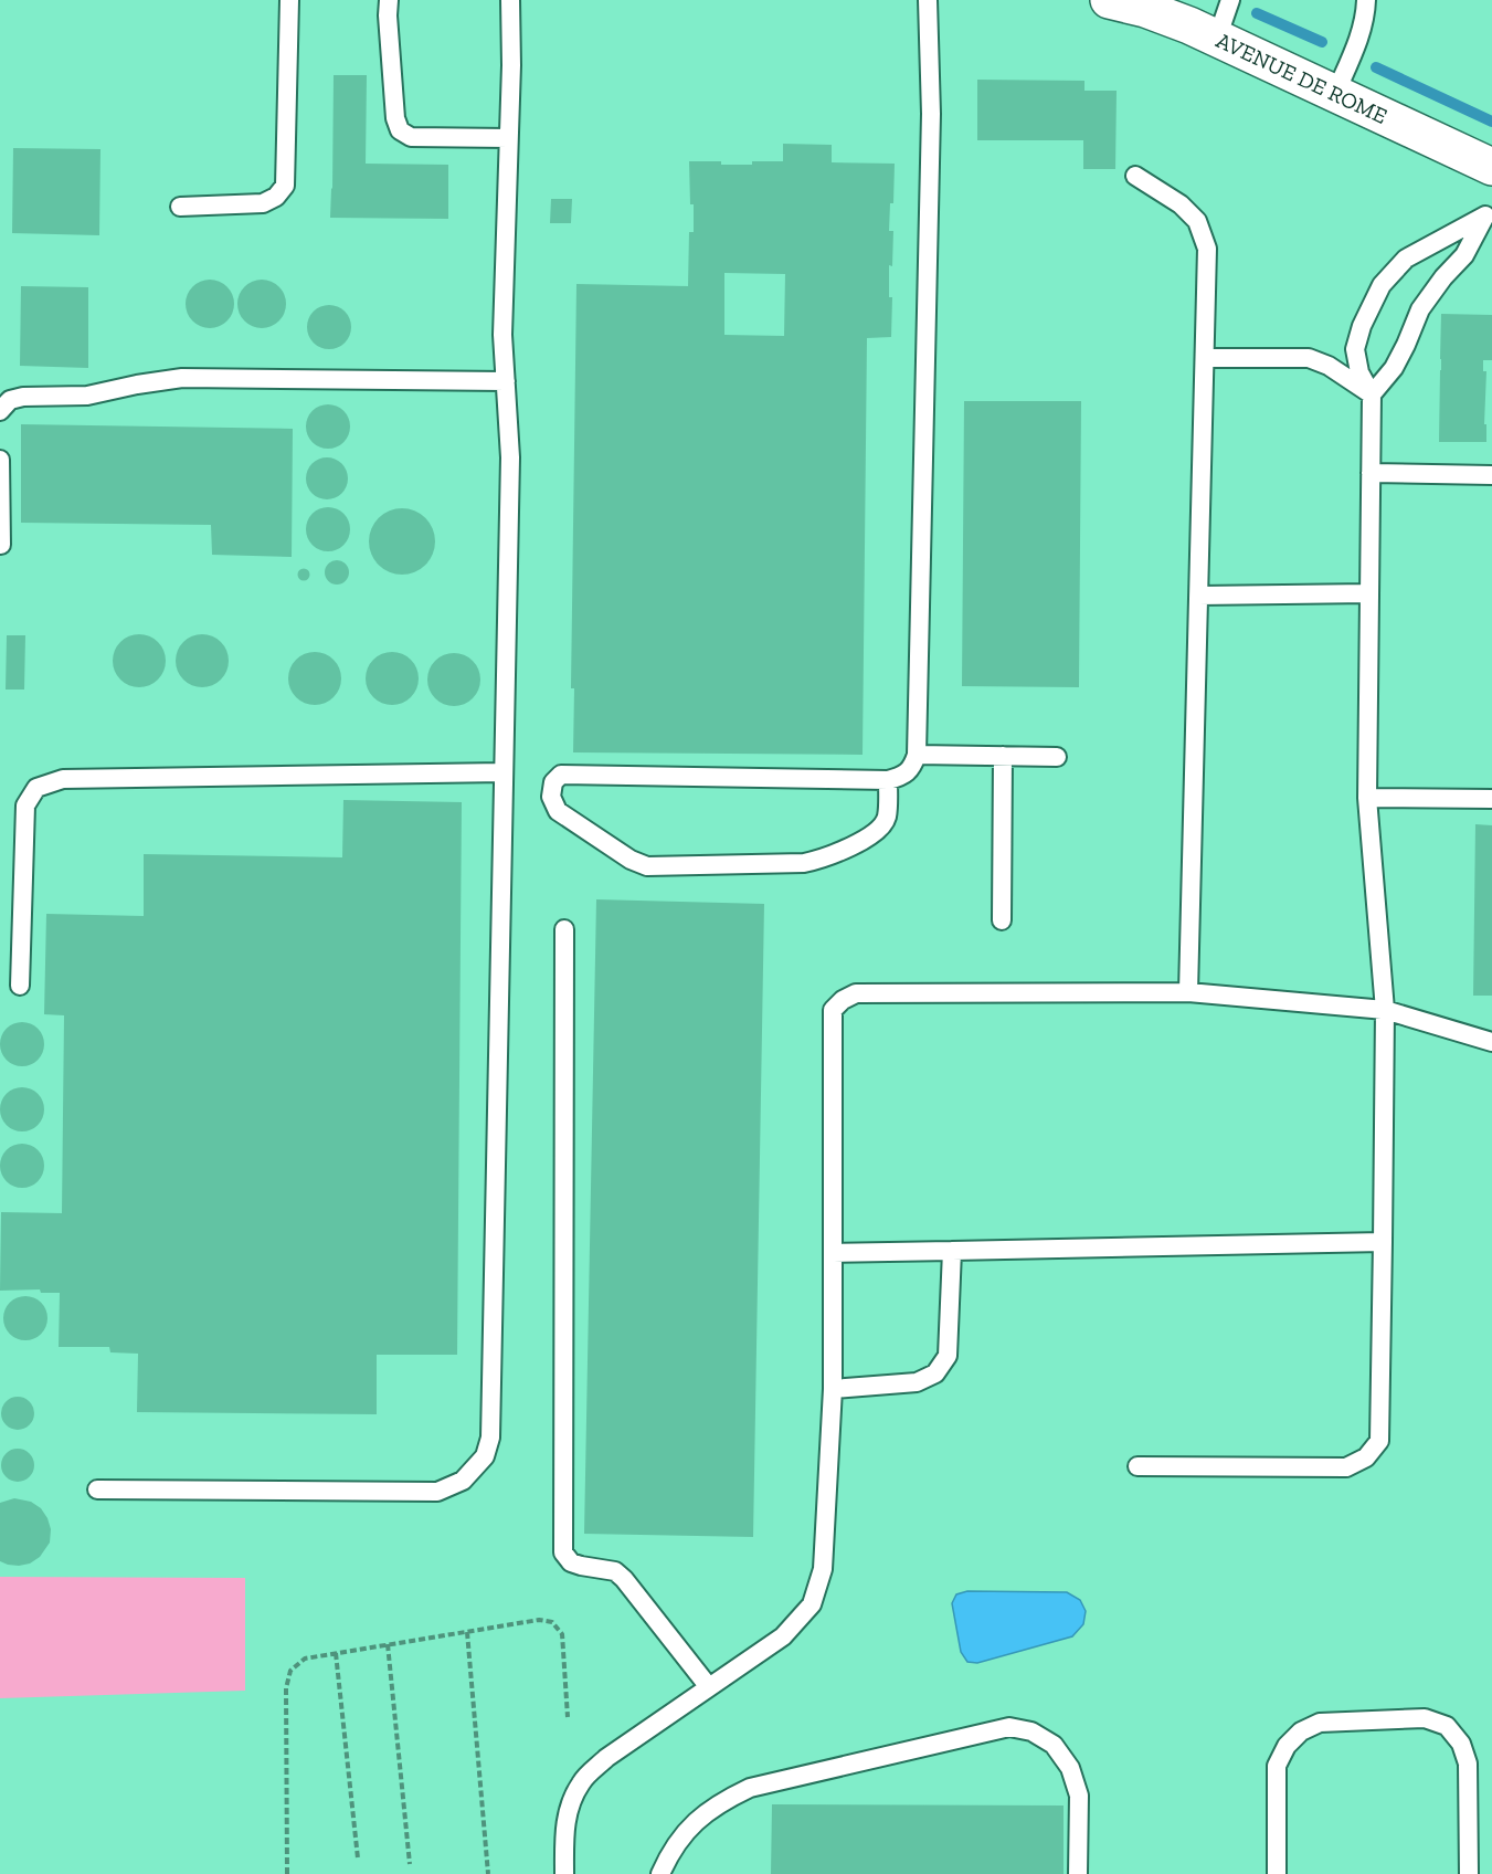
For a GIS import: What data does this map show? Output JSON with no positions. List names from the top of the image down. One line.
{"streets":{"street":["AVENUE DE ROME"]}}
